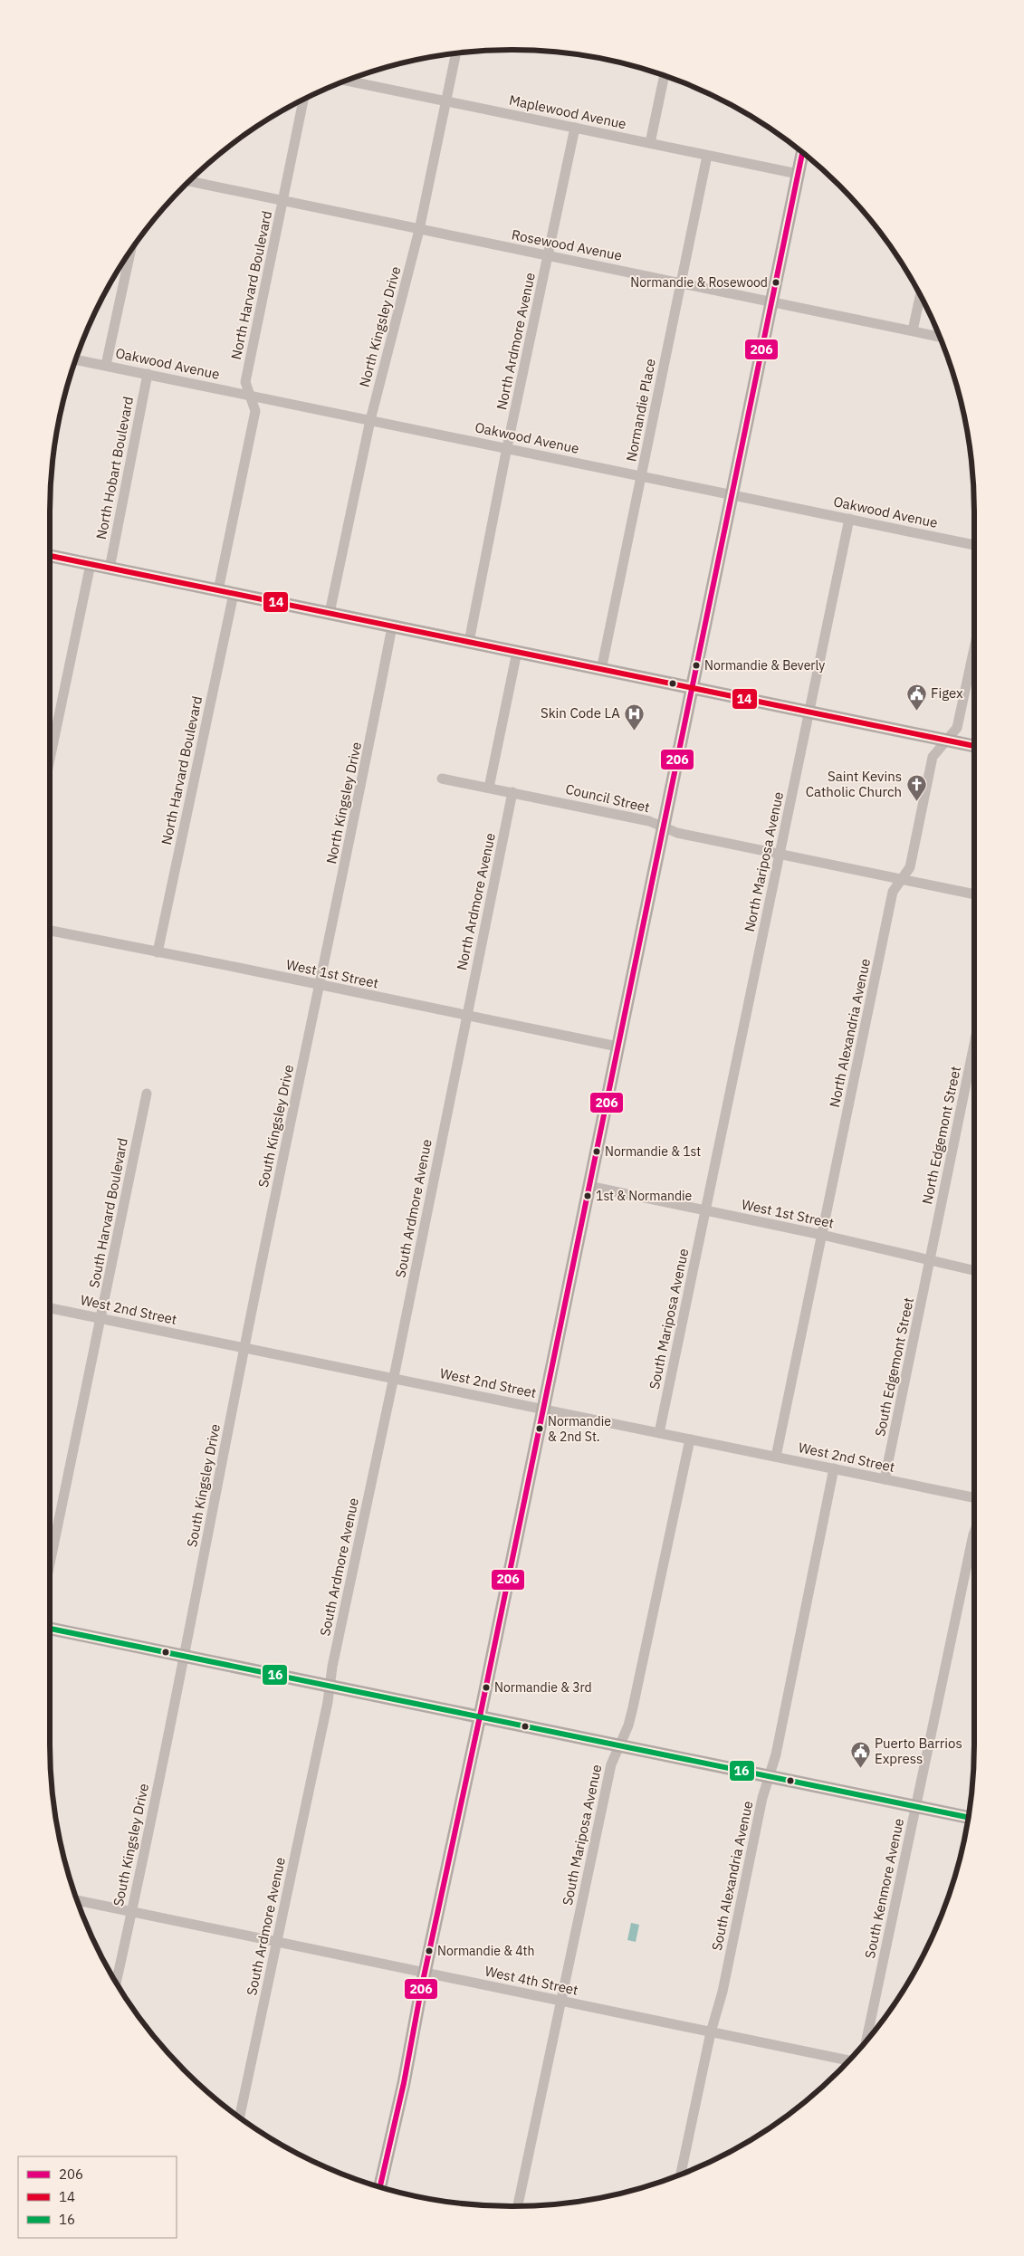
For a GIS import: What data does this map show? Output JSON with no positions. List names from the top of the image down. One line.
{"streets":{"street":["Maplewood Avenue","Rosewood Avenue","North Harvard Boulevard","North Kingsley Drive","North Ardmore Avenue","Oakwood Avenue","Normandie Place","North Hobart Boulevard","Council Street","North Mariposa Avenue","West 1st Street","North Alexandria Avenue","South Kingsley Drive","North Edgemont Street","South Ardmore Avenue","South Harvard Boulevard","West 2nd Street","South Mariposa Avenue","South Edgemont Street","South Alexandria Avenue","South Kenmore Avenue","West 4th Street"]},"crossings":[["Maplewood Avenue","North Kingsley Drive"],["Maplewood Avenue","North Ardmore Avenue"],["Maplewood Avenue","Normandie Place"],["Rosewood Avenue","North Harvard Boulevard"],["Rosewood Avenue","North Kingsley Drive"],["Rosewood Avenue","North Ardmore Avenue"],["Rosewood Avenue","Normandie Place"],["North Harvard Boulevard","Oakwood Avenue"],["North Harvard Boulevard","West 1st Street"],["North Kingsley Drive","Oakwood Avenue"],["North Kingsley Drive","West 1st Street"],["North Kingsley Drive","South Kingsley Drive"],["North Ardmore Avenue","Oakwood Avenue"],["North Ardmore Avenue","Council Street"],["North Ardmore Avenue","West 1st Street"],["North Ardmore Avenue","South Ardmore Avenue"],["Oakwood Avenue","Normandie Place"],["Oakwood Avenue","North Hobart Boulevard"],["Oakwood Avenue","North Mariposa Avenue"],["Council Street","North Mariposa Avenue"],["Council Street","North Alexandria Avenue"],["North Mariposa Avenue","West 1st Street"],["North Mariposa Avenue","South Mariposa Avenue"],["West 1st Street","North Alexandria Avenue"],["West 1st Street","South Kingsley Drive"],["West 1st Street","North Edgemont Street"],["West 1st Street","South Ardmore Avenue"],["West 1st Street","South Mariposa Avenue"],["West 1st Street","South Edgemont Street"],["North Alexandria Avenue","West 2nd Street"],["South Kingsley Drive","West 2nd Street"],["South Kingsley Drive","West 4th Street"],["North Edgemont Street","South Edgemont Street"],["South Ardmore Avenue","West 2nd Street"],["South Ardmore Avenue","West 4th Street"],["South Harvard Boulevard","West 2nd Street"],["West 2nd Street","South Mariposa Avenue"],["West 2nd Street","South Edgemont Street"],["West 2nd Street","South Alexandria Avenue"],["South Mariposa Avenue","West 4th Street"],["South Alexandria Avenue","West 4th Street"]],"places":{"other":["Normandie & Rosewood","Normandie & Beverly","Normandie & 1st","1st & Normandie","Normandie & 2nd St.","Normandie & 3rd","Normandie & 4th"],"public building":["Figex","Puerto Barrios Express"],"hospital":["Skin Code LA"],"church":["Saint Kevins Catholic Church"]},"lines":["transit line 206","transit line 14","transit line 16"],"legend":["206","14","16"]}
